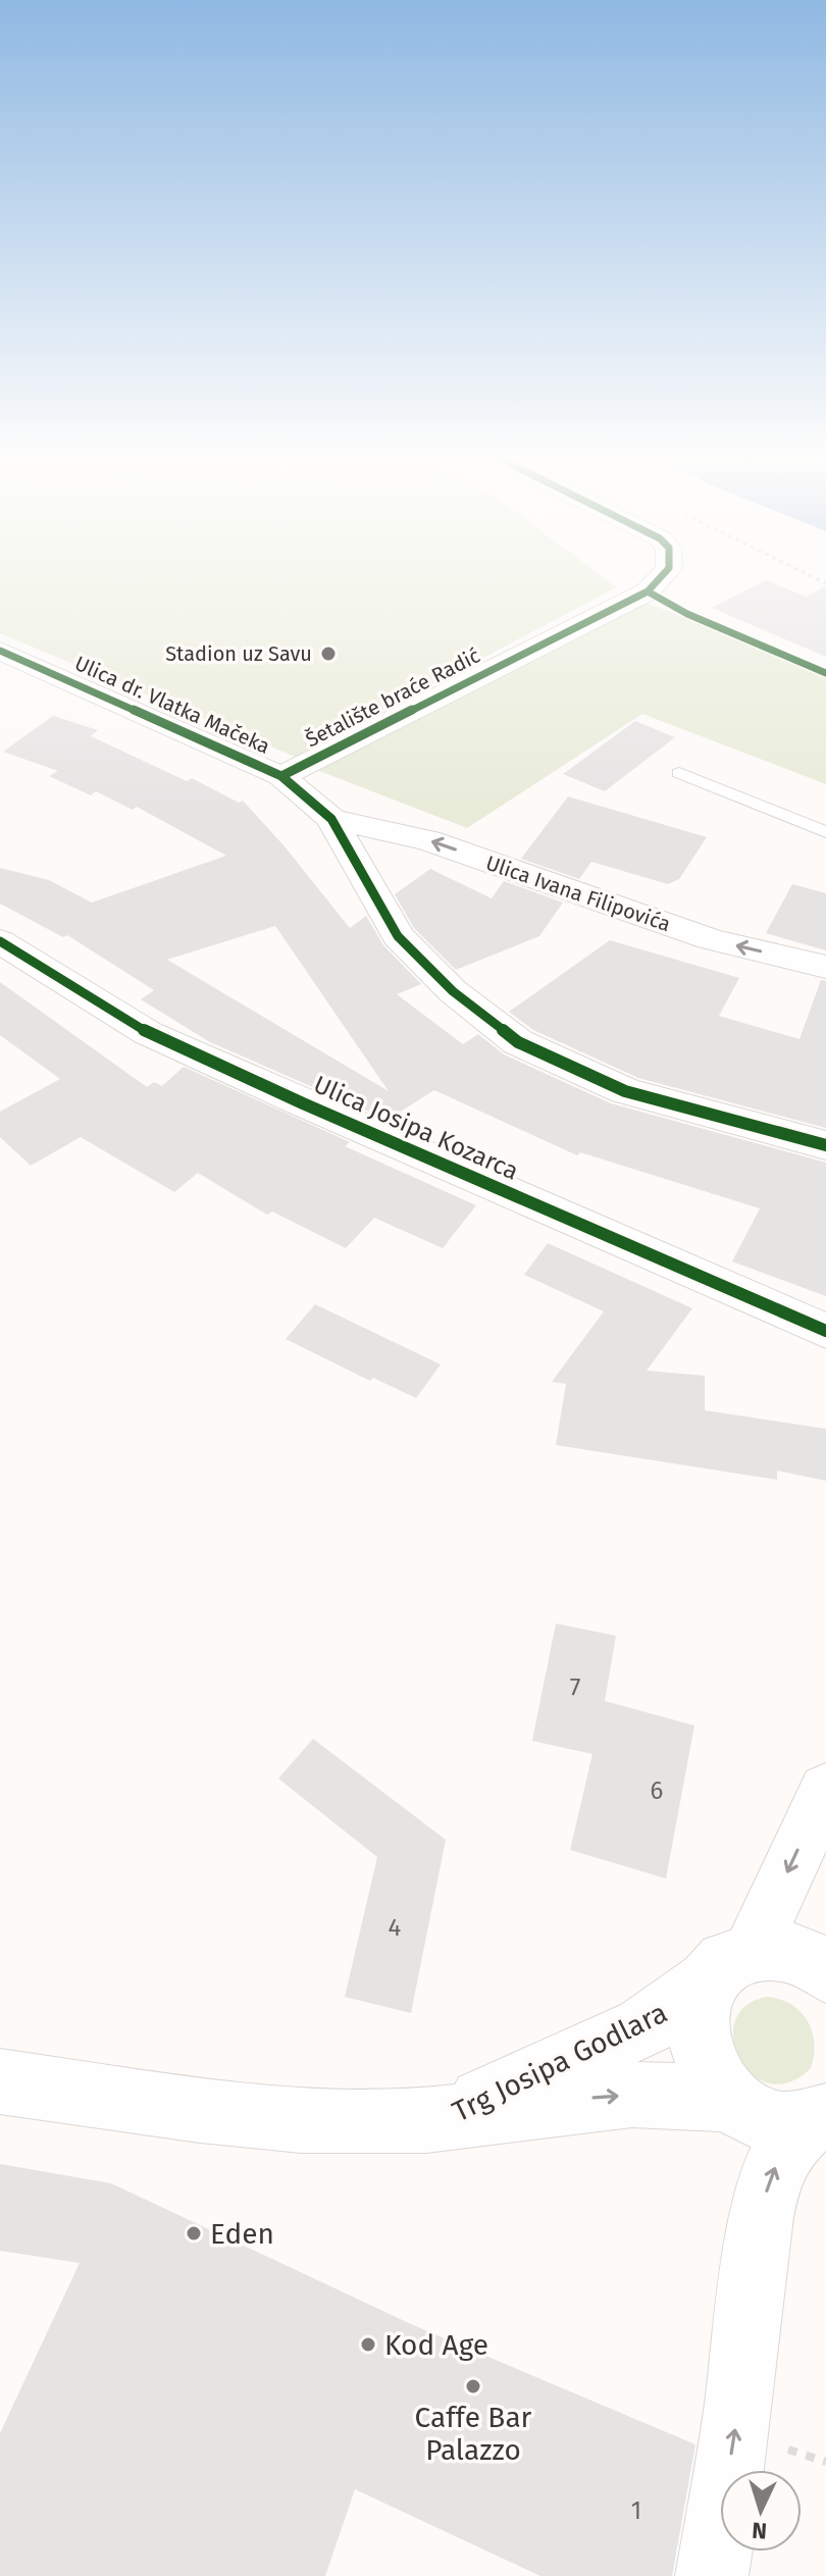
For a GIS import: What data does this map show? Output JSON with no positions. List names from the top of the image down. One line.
{"streets":{"main road":["Trg Josipa Godlara"],"street":["Šetalište braće Radić","Ulica dr. Vlatka Mačeka","Ulica Ivana Filipovića","Ulica Josipa Kozarca"]},"crossings":[["Šetalište braće Radić","Ulica dr. Vlatka Mačeka"],["Ulica dr. Vlatka Mačeka","Ulica Ivana Filipovića"]],"one_way":["Ulica Ivana Filipovića"],"places":["Stadion uz Savu","Eden","Kod Age","Caffe Bar Palazzo"],"house_numbers":["7","6","4","1"],"north":"bottom"}
